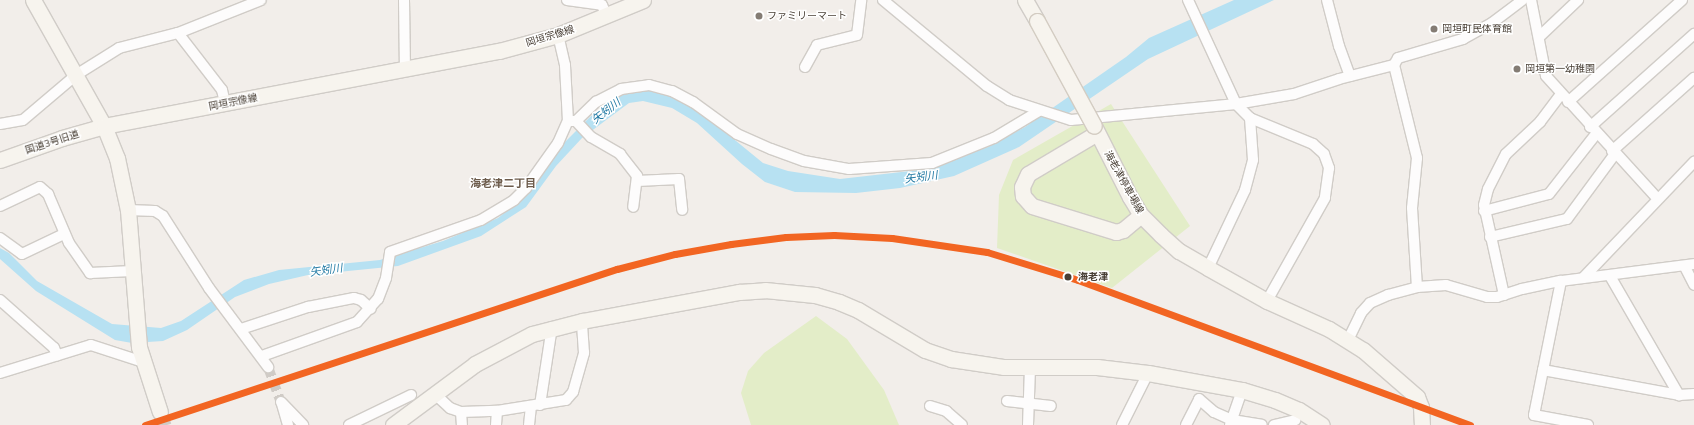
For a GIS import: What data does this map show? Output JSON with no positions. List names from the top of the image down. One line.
{"streets":{"street":["岡垣宗像線","国道3号旧道","海老津停車場線"]},"crossings":[["岡垣宗像線","国道3号旧道"]],"districts":["海老津二丁目"],"water":["矢矧川"],"places":["ファミリーマート","岡垣町民体育館","岡垣第一幼稚園","海老津"]}
